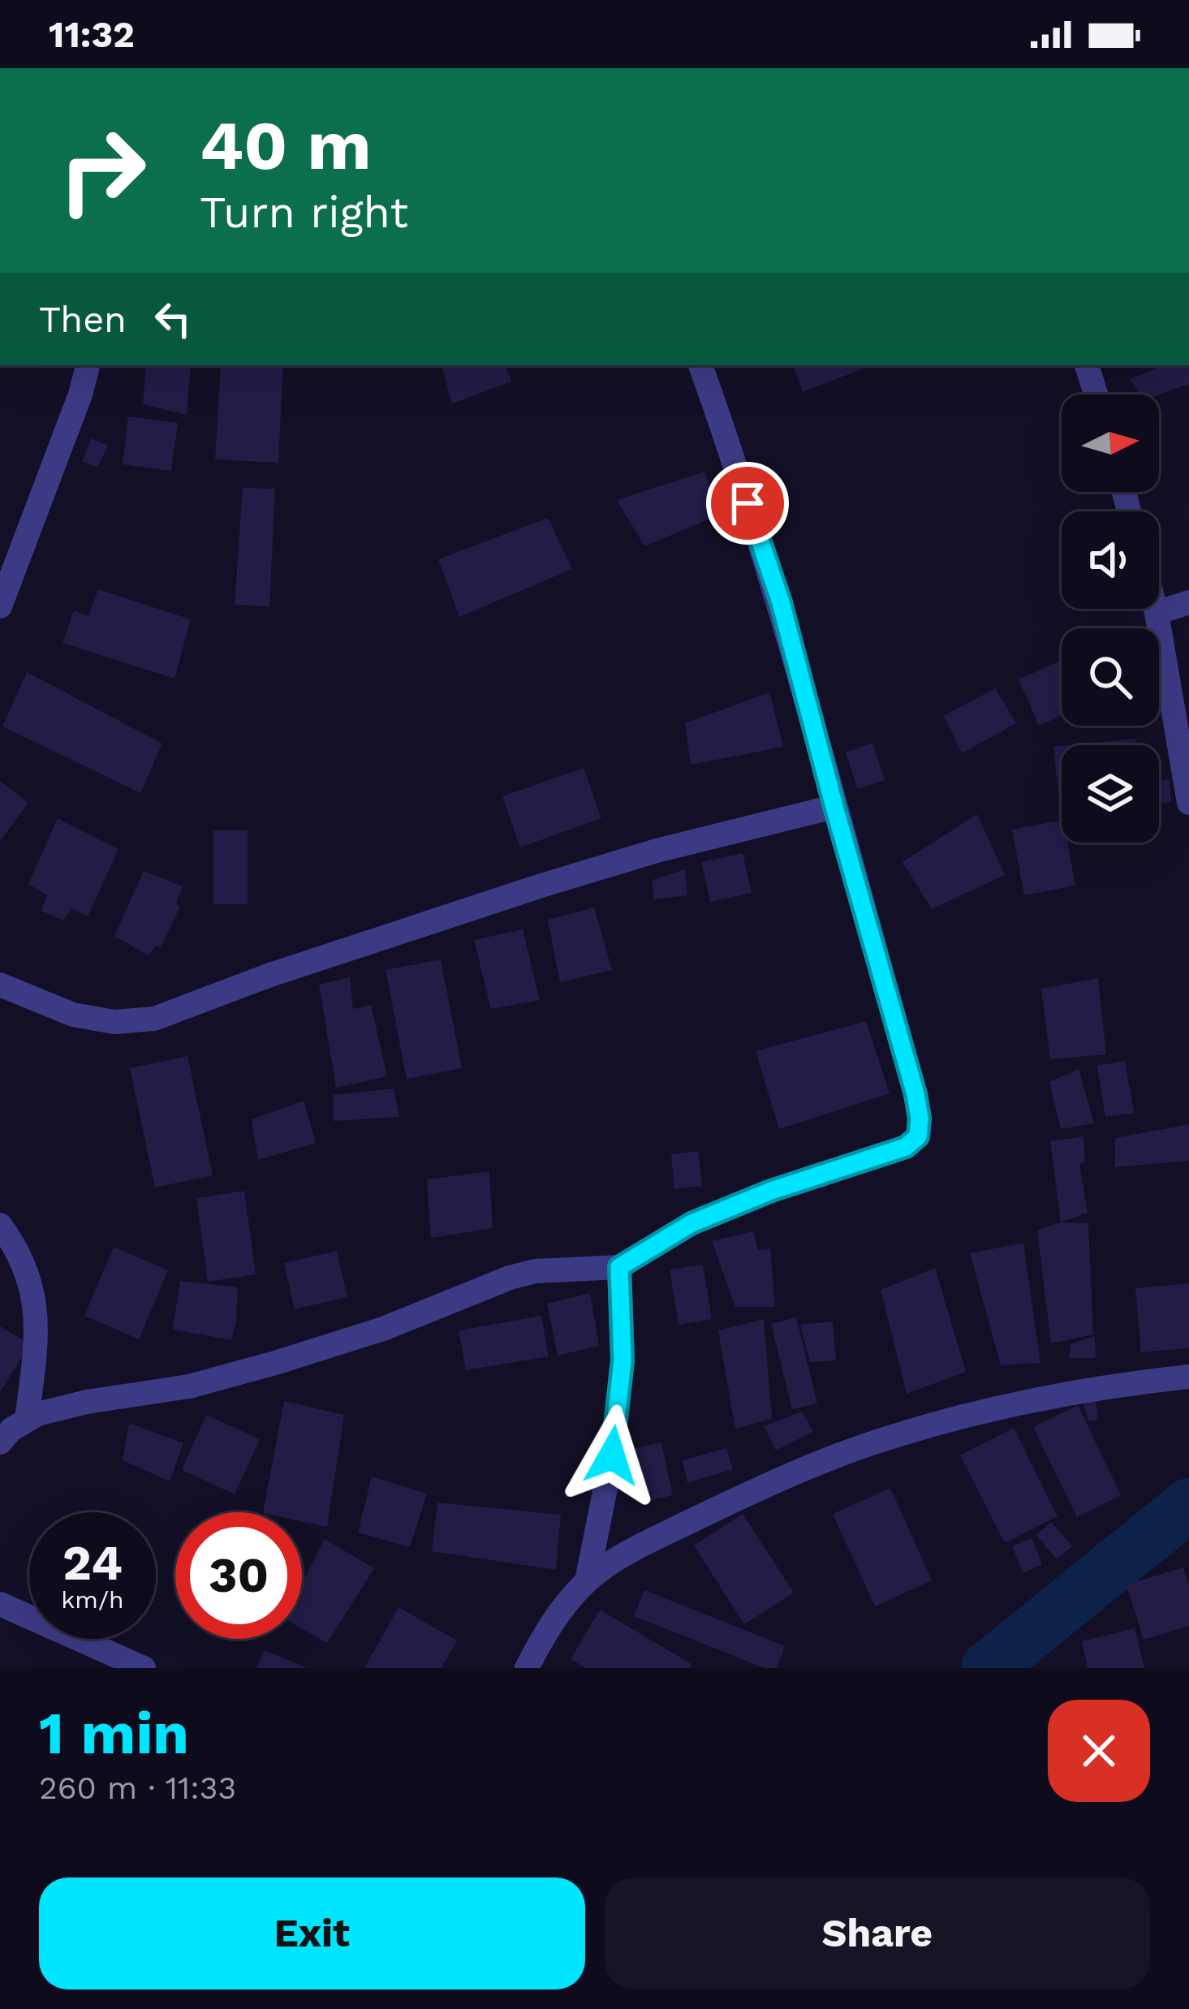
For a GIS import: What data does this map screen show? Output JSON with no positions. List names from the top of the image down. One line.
{"north":"right","page":{"status":"11:32","turn":["40 m","Turn right"],"then":"Then","speed":"24 km/h","limit":"30","heading":["1 min","260 m · 11:33"],"buttons":["Exit","Share"]}}
